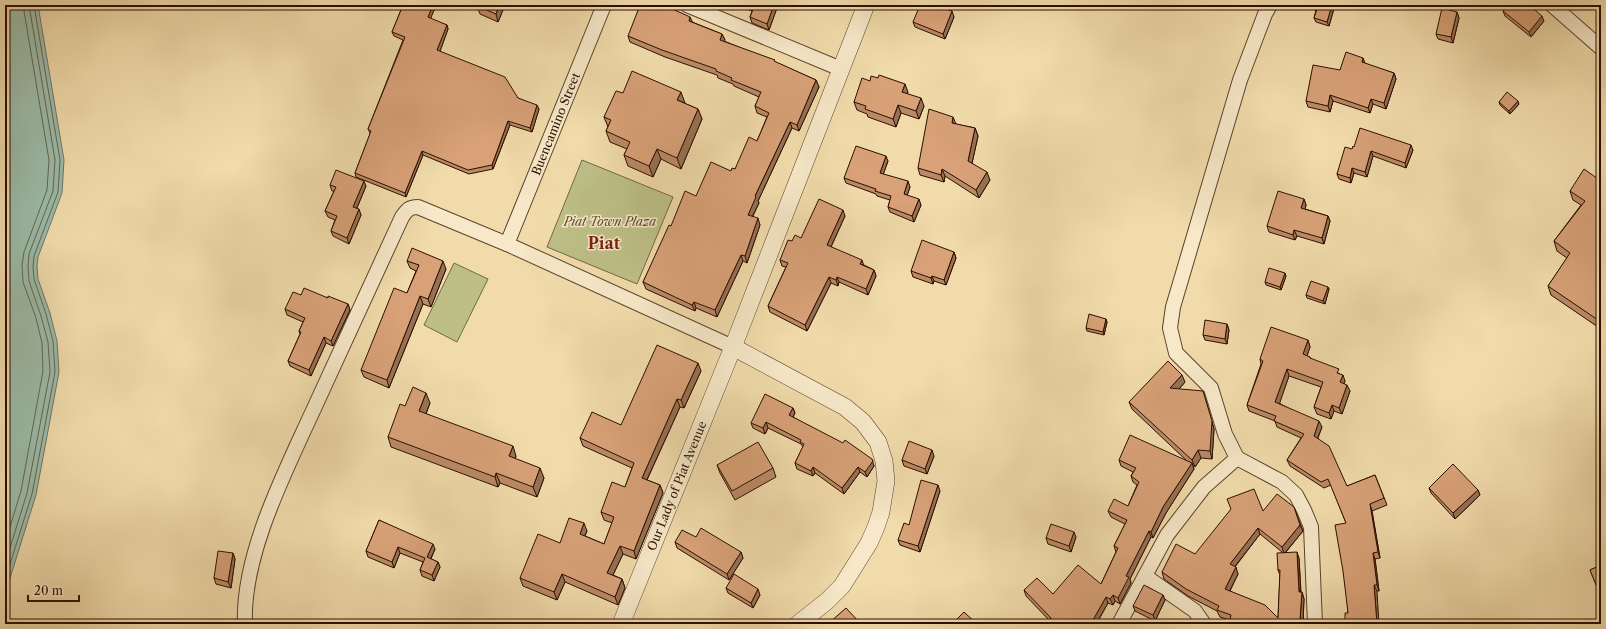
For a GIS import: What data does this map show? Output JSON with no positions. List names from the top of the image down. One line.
{"streets":{"street":["Buencamino Street","Our Lady of Piat Avenue"]},"districts":["Piat"],"parks":["Piat Town Plaza"],"scale_bar":"20 m"}
